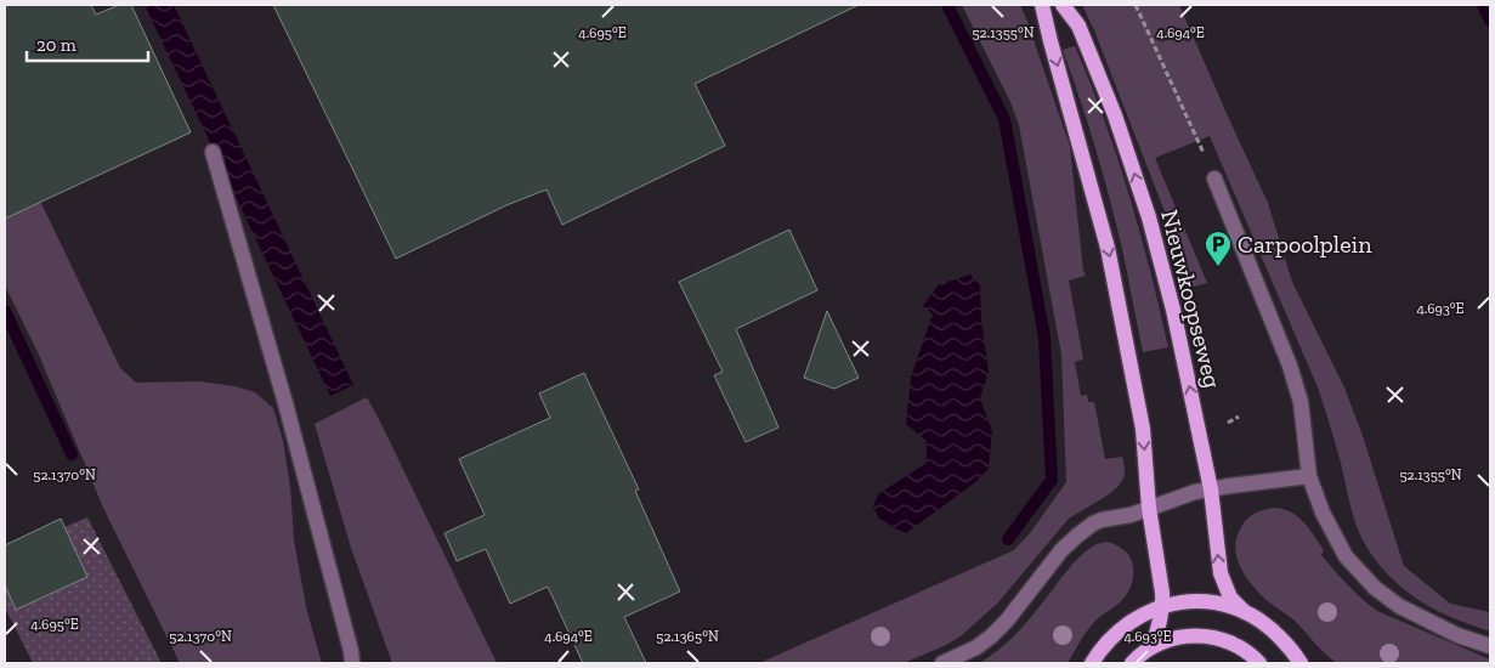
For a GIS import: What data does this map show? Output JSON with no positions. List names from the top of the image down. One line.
{"streets":{"main road":["Nieuwkoopseweg"]},"places":{"parking":["Carpoolplein"]},"scale_bar":"20 m","coordinates":["52.1355°N","4.695°E","4.694°E","4.693°E","52.1370°N","52.1365°N"]}
